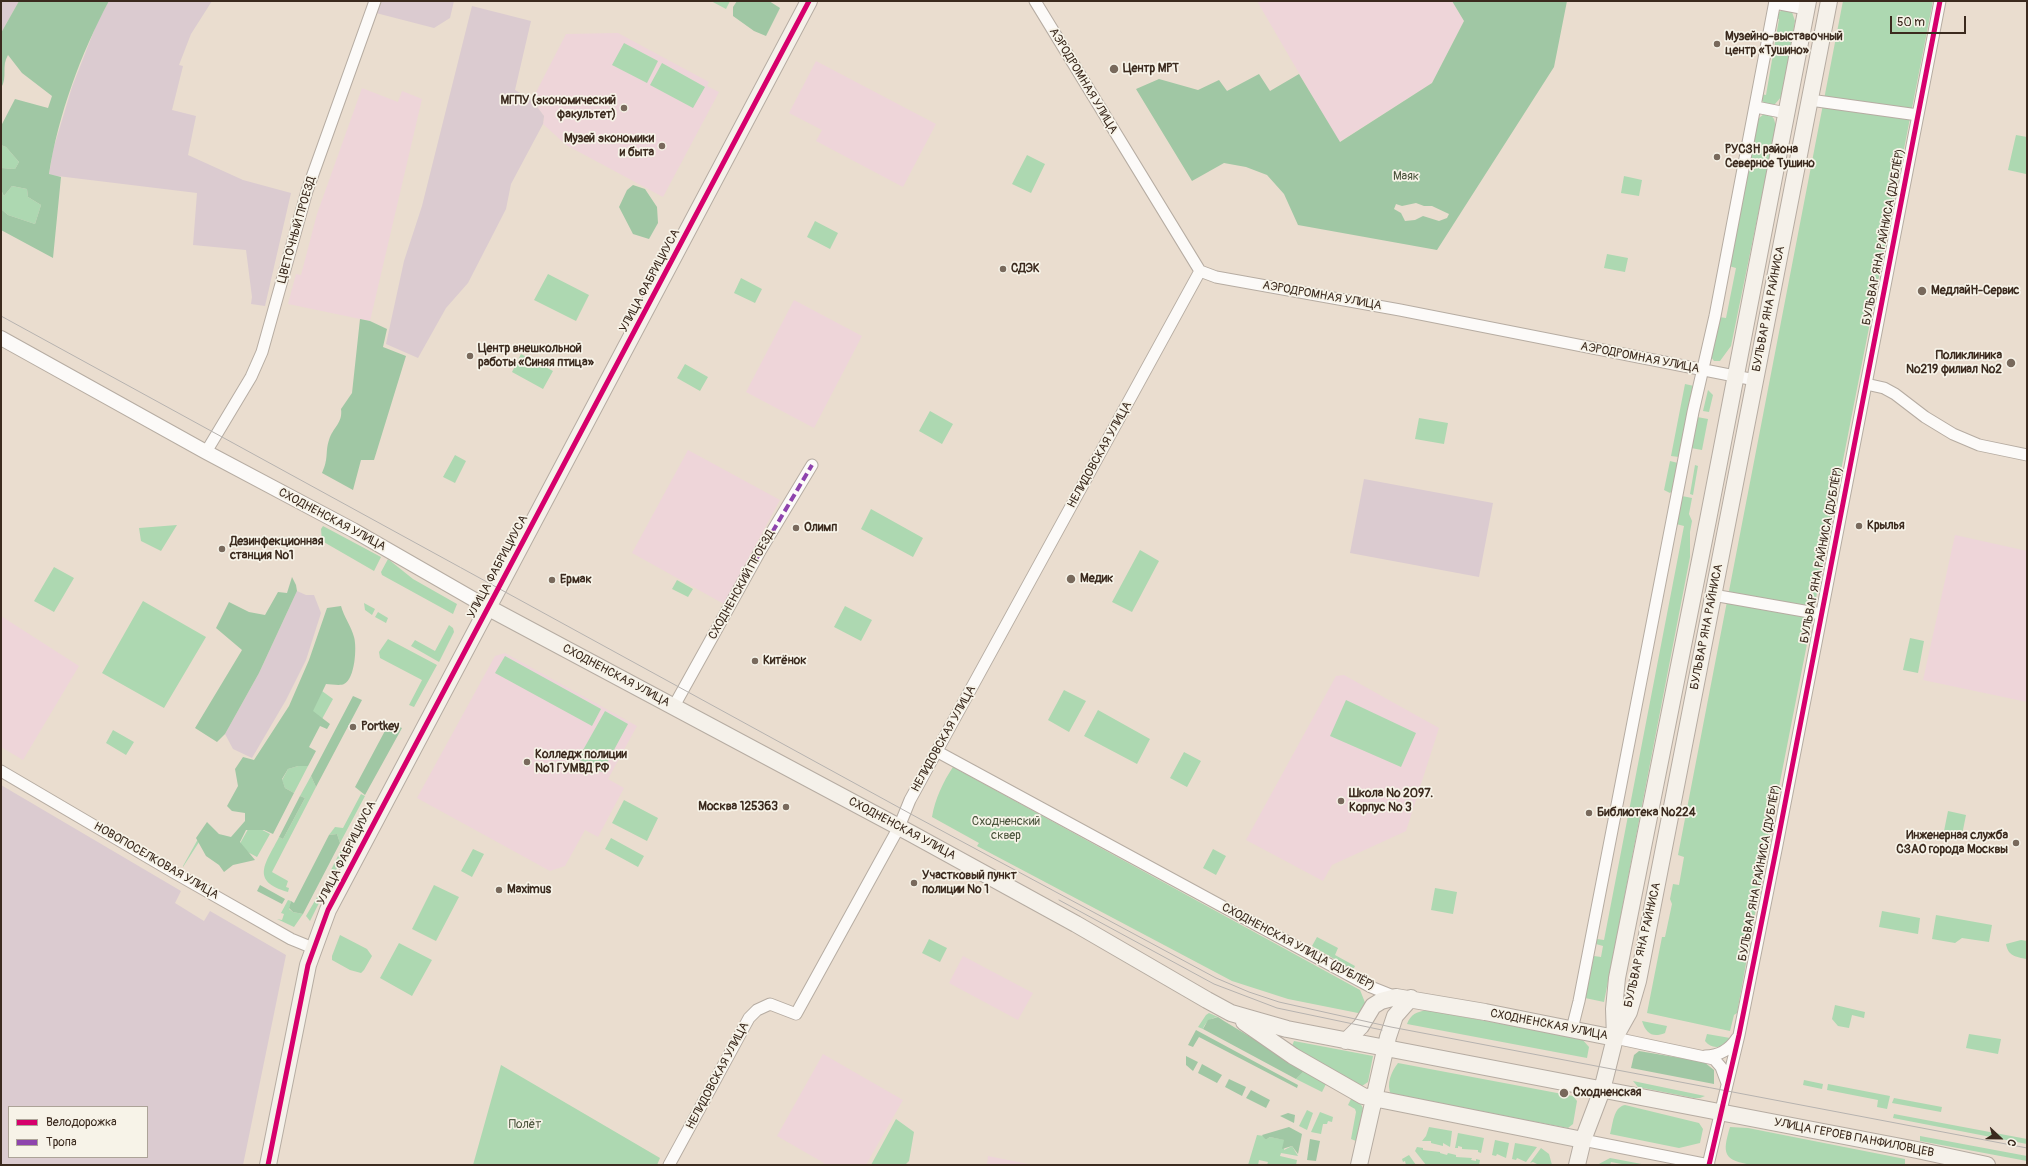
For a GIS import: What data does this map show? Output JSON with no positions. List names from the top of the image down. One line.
{"streets":{"main road":["УЛИЦА ФАБРИЦИУСА","БУЛЬВАР ЯНА РАЙНИСА","СХОДНЕНСКАЯ УЛИЦА","УЛИЦА ГЕРОЕВ ПАНФИЛОВЦЕВ"],"street":["АЭРОДРОМНАЯ УЛИЦА","ЦВЕТОЧНЫЙ ПРОЕЗД","БУЛЬВАР ЯНА РАЙНИСА (ДУБЛЁР)","НЕЛИДОВСКАЯ УЛИЦА","СХОДНЕНСКИЙ ПРОЕЗД","НОВОПОСЕЛКОВАЯ УЛИЦА","СХОДНЕНСКАЯ УЛИЦА (ДУБЛЁР)"]},"crossings":[["АЭРОДРОМНАЯ УЛИЦА","БУЛЬВАР ЯНА РАЙНИСА"],["АЭРОДРОМНАЯ УЛИЦА","НЕЛИДОВСКАЯ УЛИЦА"],["ЦВЕТОЧНЫЙ ПРОЕЗД","СХОДНЕНСКАЯ УЛИЦА"],["БУЛЬВАР ЯНА РАЙНИСА (ДУБЛЁР)","СХОДНЕНСКАЯ УЛИЦА"],["БУЛЬВАР ЯНА РАЙНИСА (ДУБЛЁР)","УЛИЦА ГЕРОЕВ ПАНФИЛОВЦЕВ"],["УЛИЦА ФАБРИЦИУСА","СХОДНЕНСКАЯ УЛИЦА"],["УЛИЦА ФАБРИЦИУСА","НОВОПОСЕЛКОВАЯ УЛИЦА"],["БУЛЬВАР ЯНА РАЙНИСА","СХОДНЕНСКАЯ УЛИЦА"],["НЕЛИДОВСКАЯ УЛИЦА","СХОДНЕНСКАЯ УЛИЦА"],["НЕЛИДОВСКАЯ УЛИЦА","СХОДНЕНСКАЯ УЛИЦА (ДУБЛЁР)"],["СХОДНЕНСКАЯ УЛИЦА","СХОДНЕНСКИЙ ПРОЕЗД"],["СХОДНЕНСКАЯ УЛИЦА","СХОДНЕНСКАЯ УЛИЦА (ДУБЛЁР)"],["СХОДНЕНСКАЯ УЛИЦА","УЛИЦА ГЕРОЕВ ПАНФИЛОВЦЕВ"]],"parks":["Маяк","Сходненский сквер","Полёт"],"places":["Музейно-выставочный центр «Тушино»","Центр МРТ","МГПУ (экономический факультет)","Музей экономики и быта","РУСЗН района Северное Тушино","СДЭК","МедлайН-Сервис","Центр внешкольной работы «Синяя птица»","Поликлиника №219 филиал №2","Крылья","Олимп","Дезинфекционная станция №1","Медик","Ермак","Китёнок","Portkey","Колледж полиции №1 ГУМВД РФ","Школа № 2097. Корпус № 3","Москва 125363","Библиотека №224","Инженерная служба СЗАО города Москвы","Участковый пункт полиции № 1","Maximus","Сходненская"],"legend":["Велодорожка","Тропа"],"scale_bar":"50 m","north":"right"}
